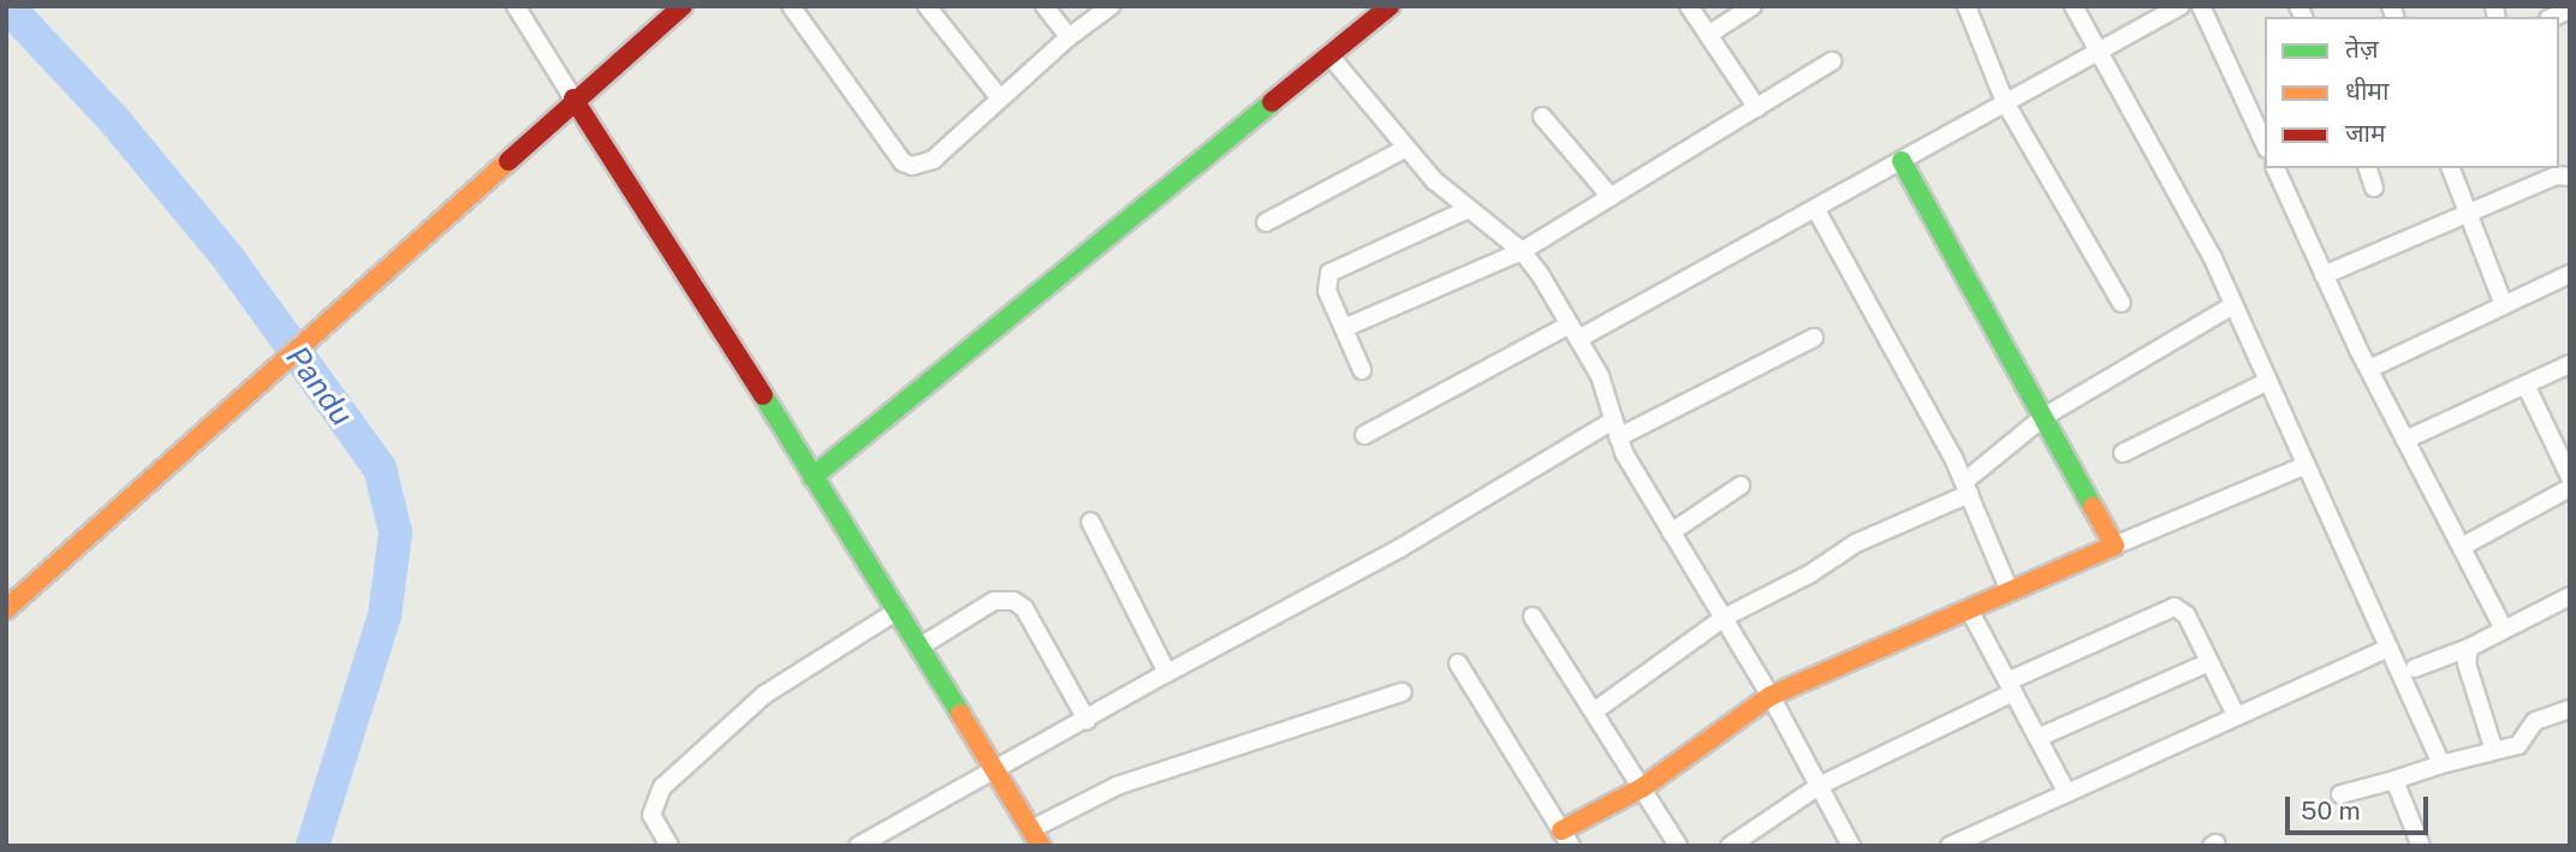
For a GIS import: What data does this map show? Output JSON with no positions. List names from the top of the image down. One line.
{"water":["Pandu"],"legend":["तेज़","धीमा","जाम"],"scale_bar":"50 m"}
